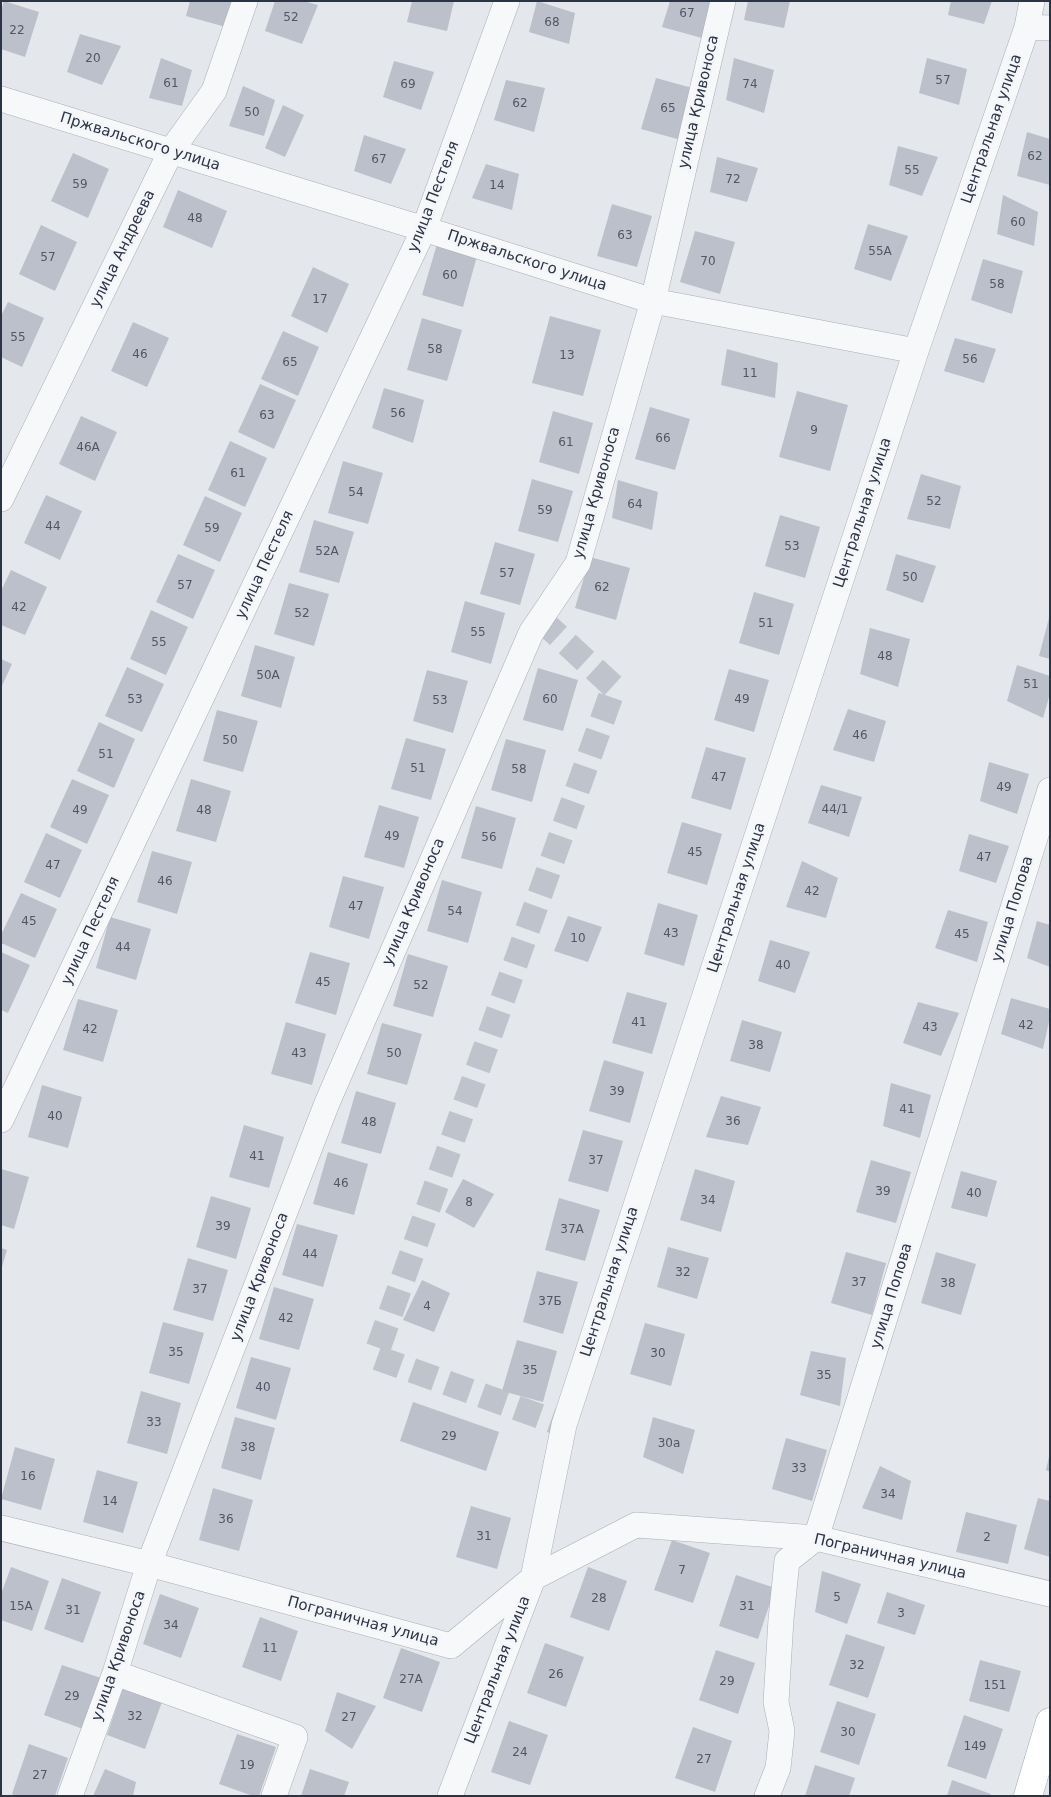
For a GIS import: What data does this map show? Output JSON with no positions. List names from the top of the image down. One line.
{"streets":{"street":["улица Кривоноса","Центральная улица","Пржвальского улица","улица Пестеля","улица Андреева","улица Попова","Пограничная улица"]},"crossings":[["улица Кривоноса","Пржвальского улица"],["улица Кривоноса","Пограничная улица"],["Центральная улица","Пржвальского улица"],["Центральная улица","Пограничная улица"],["Пржвальского улица","улица Пестеля"],["Пржвальского улица","улица Андреева"],["улица Попова","Пограничная улица"]],"house_numbers":["67","52","68","22","20","57","61","69","74","62","65","50","62","67","55","72","59","14","48","60","63","55А","57","70","60","58","17","55","58","46","13","56","65","11","56","63","9","66","61","46А","61","54","52","64","59","44","59","53","52А","57","50","57","62","42","52","51","55","55","48","50А","51","53","60","49","53","46","50","51","51","58","47","49","44/1","49","48","49","56","45","47","47","46","42","47","54","45","43","45","10","44","40","45","52","41","42","43","42","38","43","50","39","41","40","36","48","41","37","46","39","40","34","8","39","37А","44","32","37","38","37","37Б","4","42","35","30","35","35","40","33","29","30а","38","33","16","34","14","36","31","2","7","5","28","15А","31","31","3","34","11","32","26","27А","29","151","29","32","27","30","149","24","27","19","27"]}
